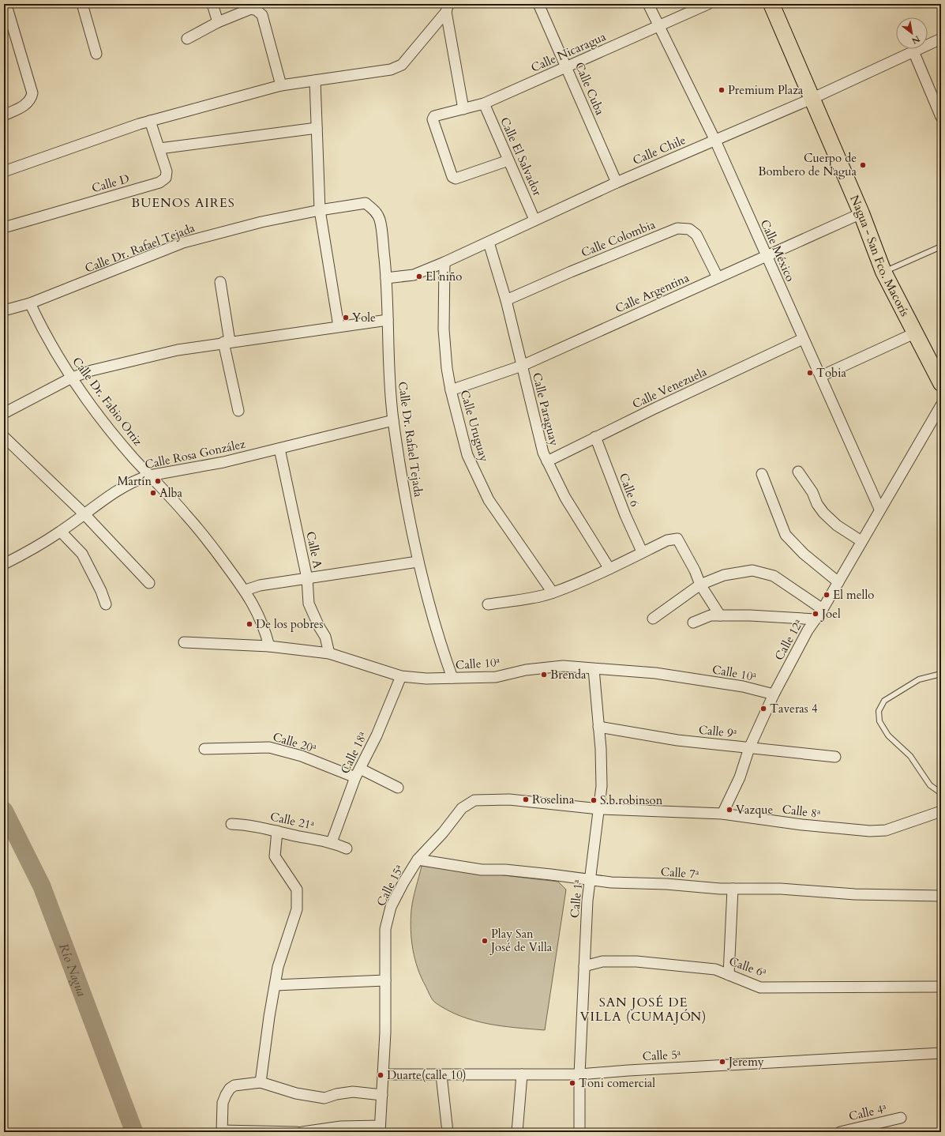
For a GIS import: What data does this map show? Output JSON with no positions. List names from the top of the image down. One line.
{"streets":{"main road":["Nagua - San Fco. Macorís"],"street":["Calle Nicaragua","Calle Cuba","Calle Chile","Calle El Salvador","Calle D","Calle Colombia","Calle Dr. Rafael Tejada","Calle México","Calle Argentina","Calle Venezuela","Calle Dr. Fabio Ortiz","Calle Paraguay","Calle Uruguay","Calle Rosa González","Calle 6","Calle A","Calle 12ª","Calle 10ª","Calle 9ª","Calle 20ª","Calle 18ª","Calle 8ª","Calle 21ª","Calle 7ª","Calle 15ª","Calle 1ª","Calle 6ª","Calle 5ª","Calle 4ª"]},"crossings":[["Calle Nicaragua","Calle Cuba"],["Calle Nicaragua","Calle El Salvador"],["Calle Nicaragua","Calle México"],["Calle Cuba","Calle Chile"],["Calle Chile","Calle El Salvador"],["Calle Chile","Calle Dr. Rafael Tejada"],["Calle Chile","Calle México"],["Calle Chile","Nagua - San Fco. Macorís"],["Calle Chile","Calle Paraguay"],["Calle Chile","Calle Uruguay"],["Calle Colombia","Calle Argentina"],["Calle Colombia","Calle Paraguay"],["Calle Dr. Rafael Tejada","Calle Dr. Fabio Ortiz"],["Calle Dr. Rafael Tejada","Calle Rosa González"],["Calle Dr. Rafael Tejada","Calle 10ª"],["Calle México","Calle Argentina"],["Calle México","Calle Venezuela"],["Calle México","Calle 12ª"],["Nagua - San Fco. Macorís","Calle Argentina"],["Calle Argentina","Calle Paraguay"],["Calle Argentina","Calle Uruguay"],["Calle Venezuela","Calle Paraguay"],["Calle Venezuela","Calle 6"],["Calle Dr. Fabio Ortiz","Calle Rosa González"],["Calle Dr. Fabio Ortiz","Calle 10ª"],["Calle Rosa González","Calle A"],["Calle A","Calle 10ª"],["Calle 12ª","Calle 10ª"],["Calle 12ª","Calle 9ª"],["Calle 12ª","Calle 8ª"],["Calle 10ª","Calle 18ª"],["Calle 10ª","Calle 1ª"],["Calle 9ª","Calle 1ª"],["Calle 20ª","Calle 18ª"],["Calle 18ª","Calle 21ª"],["Calle 8ª","Calle 15ª"],["Calle 8ª","Calle 1ª"],["Calle 7ª","Calle 15ª"],["Calle 7ª","Calle 1ª"],["Calle 15ª","Calle 1ª"],["Calle 15ª","Calle 5ª"],["Calle 1ª","Calle 6ª"],["Calle 1ª","Calle 5ª"]],"districts":["BUENOS AIRES","SAN JOSÉ DE VILLA (CUMAJÓN)"],"water":["Río Nagua"],"places":["Premium Plaza","Cuerpo de Bombero de Nagua","El niño","Yole","Tobia","Martín","Alba","El mello","Joel","De los pobres","Brenda","Taveras 4","Roselina","S.b.robinson","Vazque","Play San José de Villa","Jeremy","Duarte(calle 10)","Toni comercial"],"north":"bottom right"}
